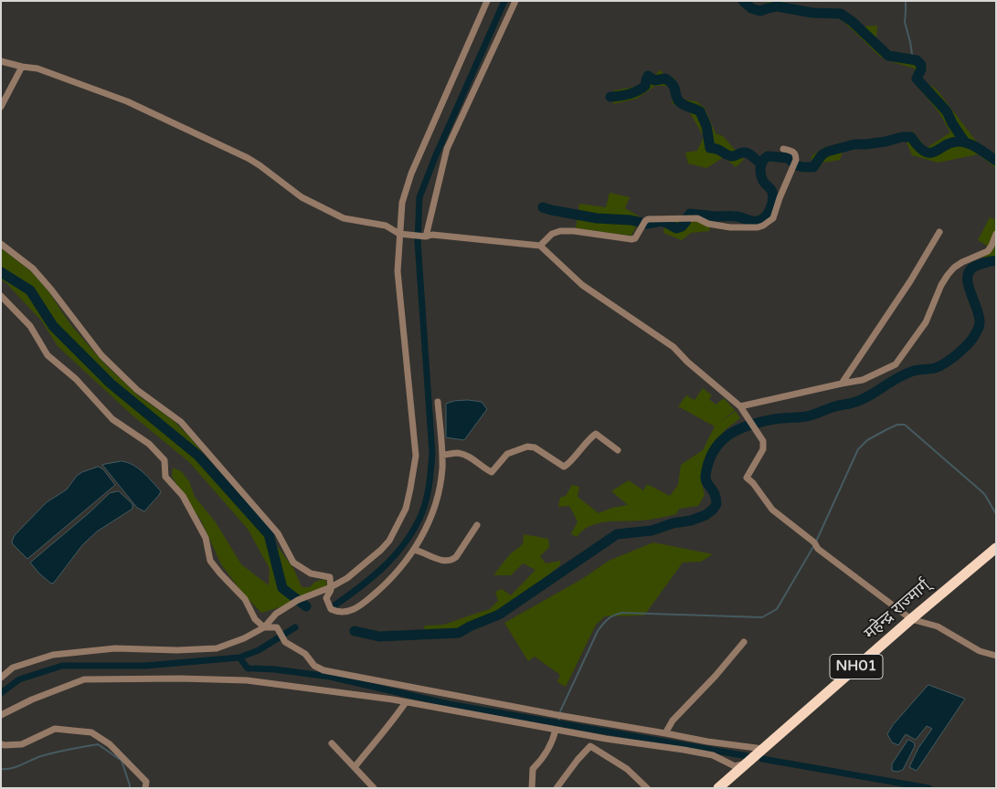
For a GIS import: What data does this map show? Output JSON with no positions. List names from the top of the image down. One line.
{"streets":{"highway":["महेन्द्र राज्मार्ग्","NH01"]}}
